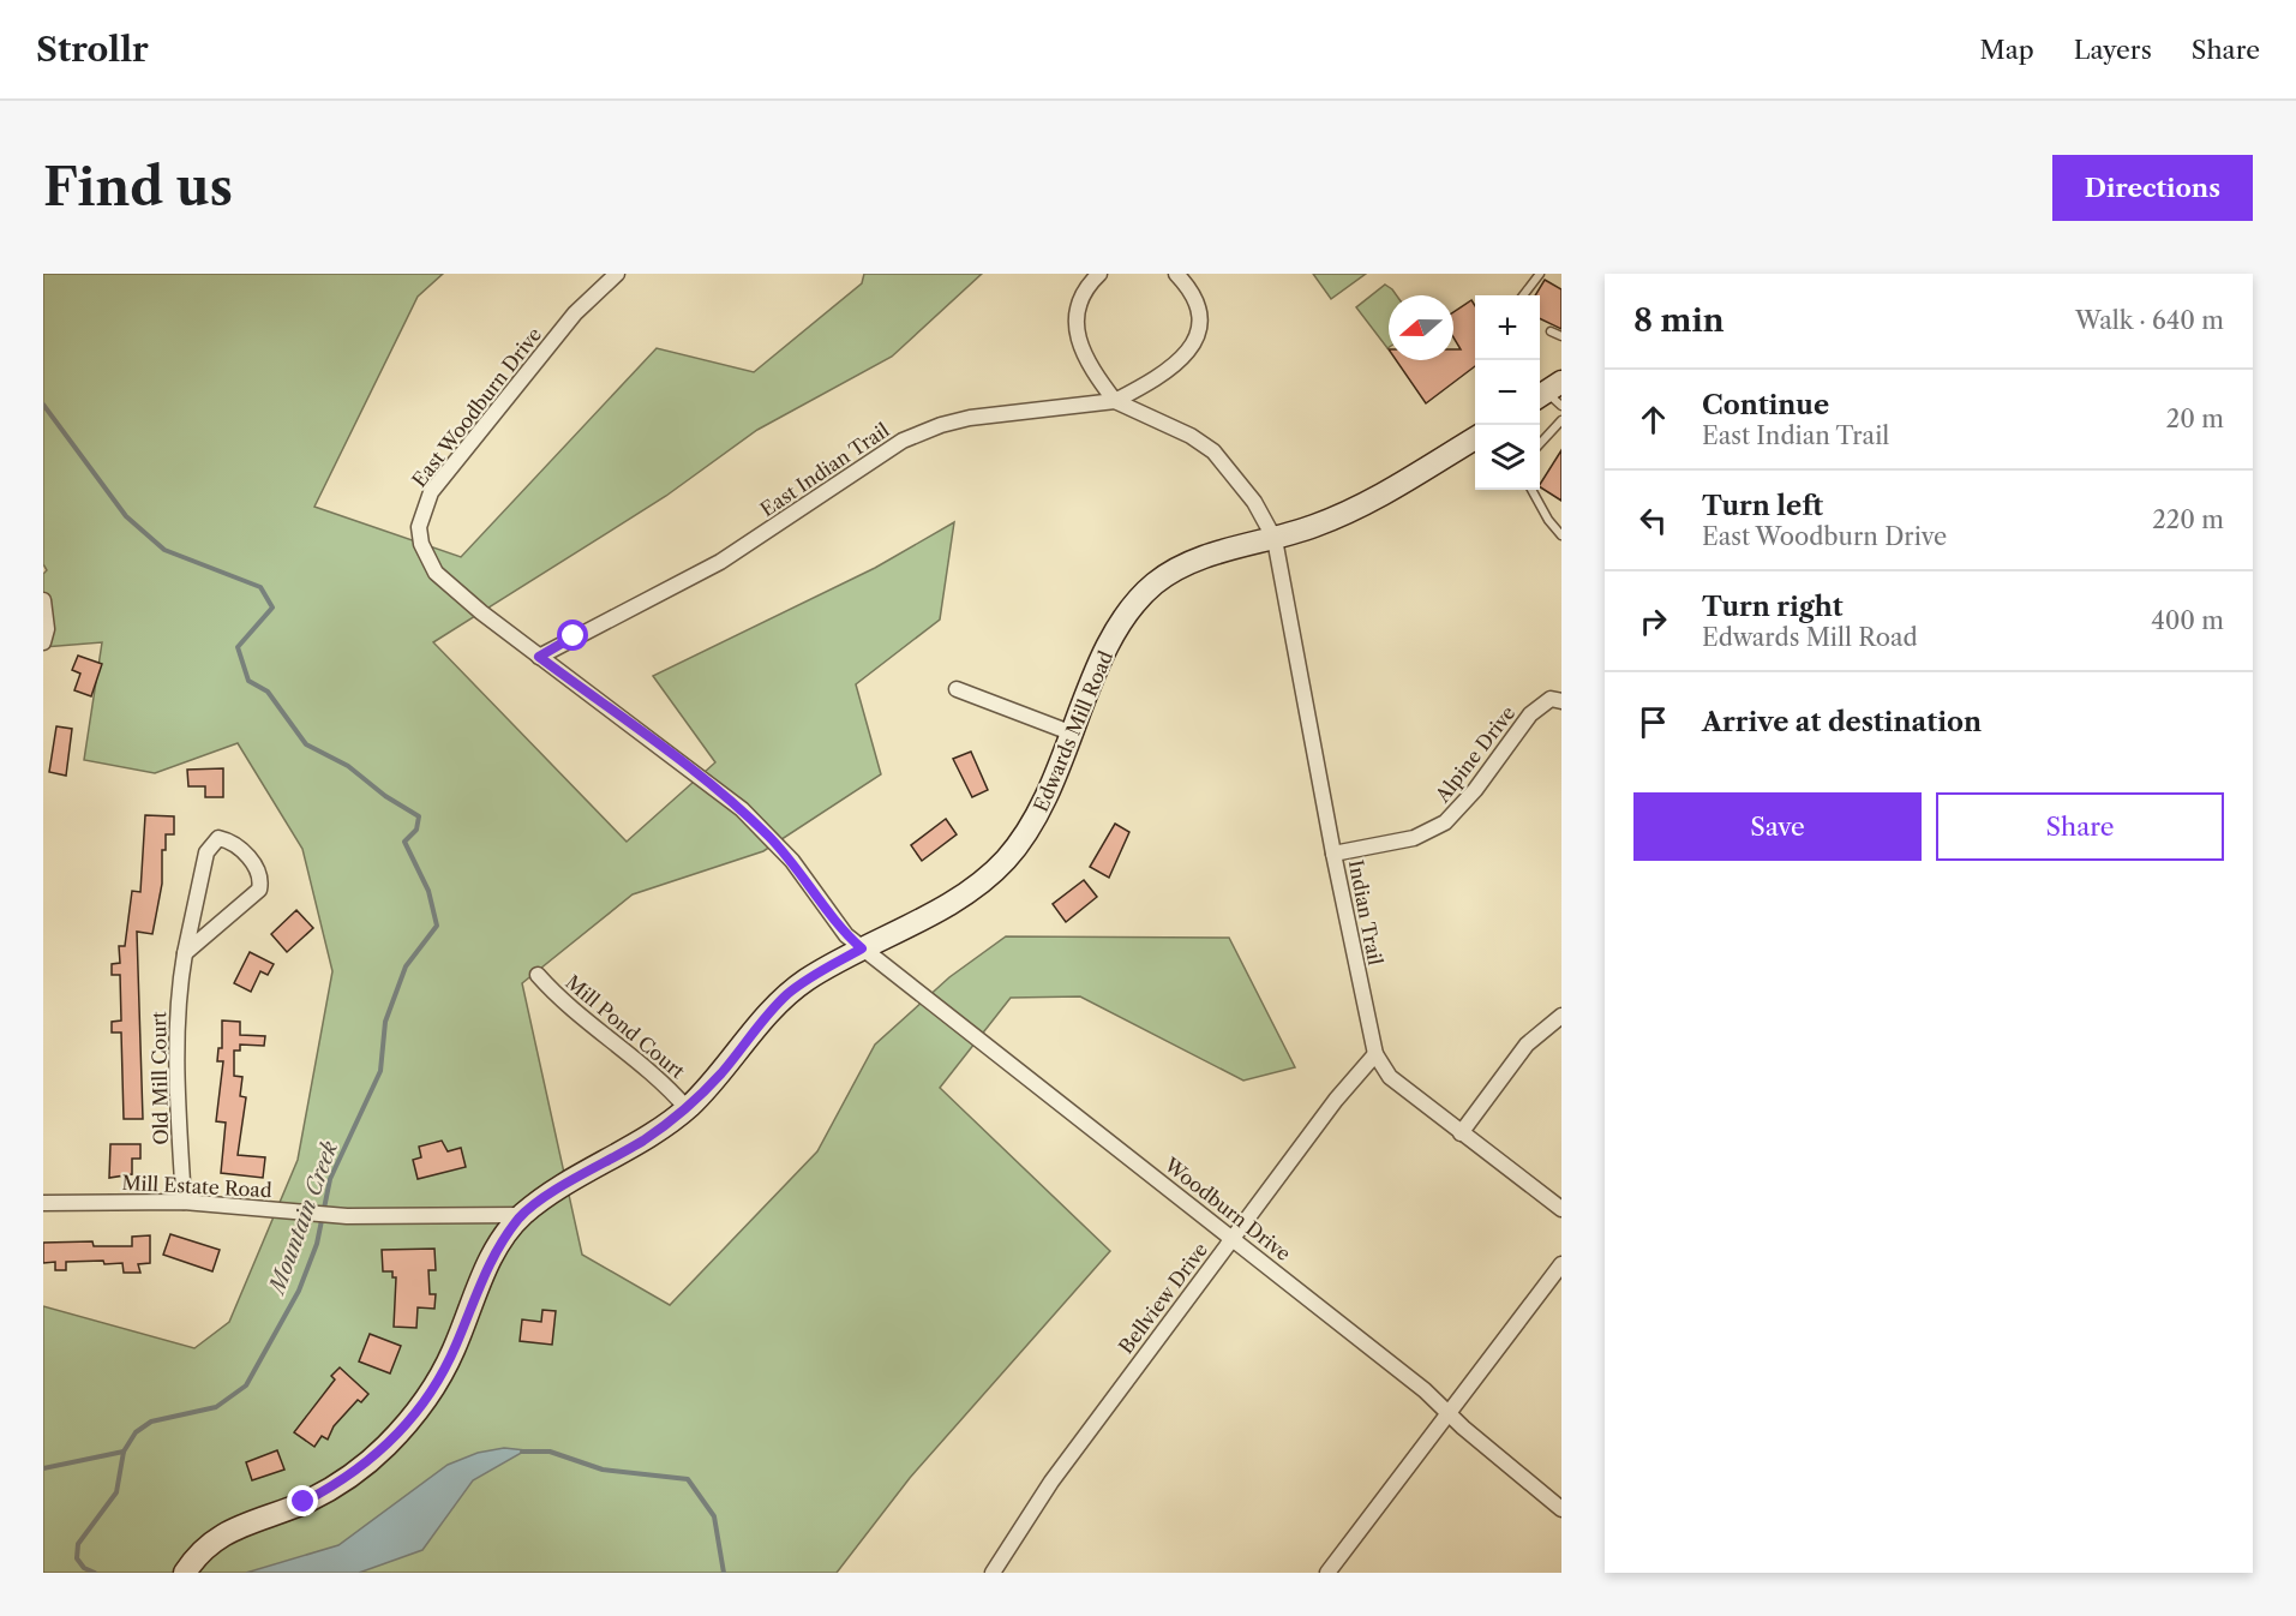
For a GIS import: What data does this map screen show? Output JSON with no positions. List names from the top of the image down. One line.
{"streets":{"street":["East Woodburn Drive","East Indian Trail","Edwards Mill Road","Alpine Drive","Indian Trail","Mill Pond Court","Old Mill Court","Mill Estate Road","Woodburn Drive","Bellview Drive"]},"crossings":[["East Woodburn Drive","East Indian Trail"],["East Woodburn Drive","Edwards Mill Road"],["East Woodburn Drive","Woodburn Drive"],["Edwards Mill Road","Indian Trail"],["Edwards Mill Road","Mill Pond Court"],["Edwards Mill Road","Mill Estate Road"],["Edwards Mill Road","Woodburn Drive"],["Alpine Drive","Indian Trail"],["Indian Trail","Bellview Drive"],["Old Mill Court","Mill Estate Road"],["Woodburn Drive","Bellview Drive"]],"water":["Mountain Creek"],"north":"left","page":{"header":"Strollr","nav":["Map","Layers","Share"],"buttons":["Directions",["Save","Share"]],"title":"Find us","heading":["8 min","Walk · 640 m"],"map_buttons":["+","−"],"list":[["Continue","East Indian Trail","20 m"],["Turn left","East Woodburn Drive","220 m"],["Turn right","Edwards Mill Road","400 m"],"Arrive at destination"]}}
